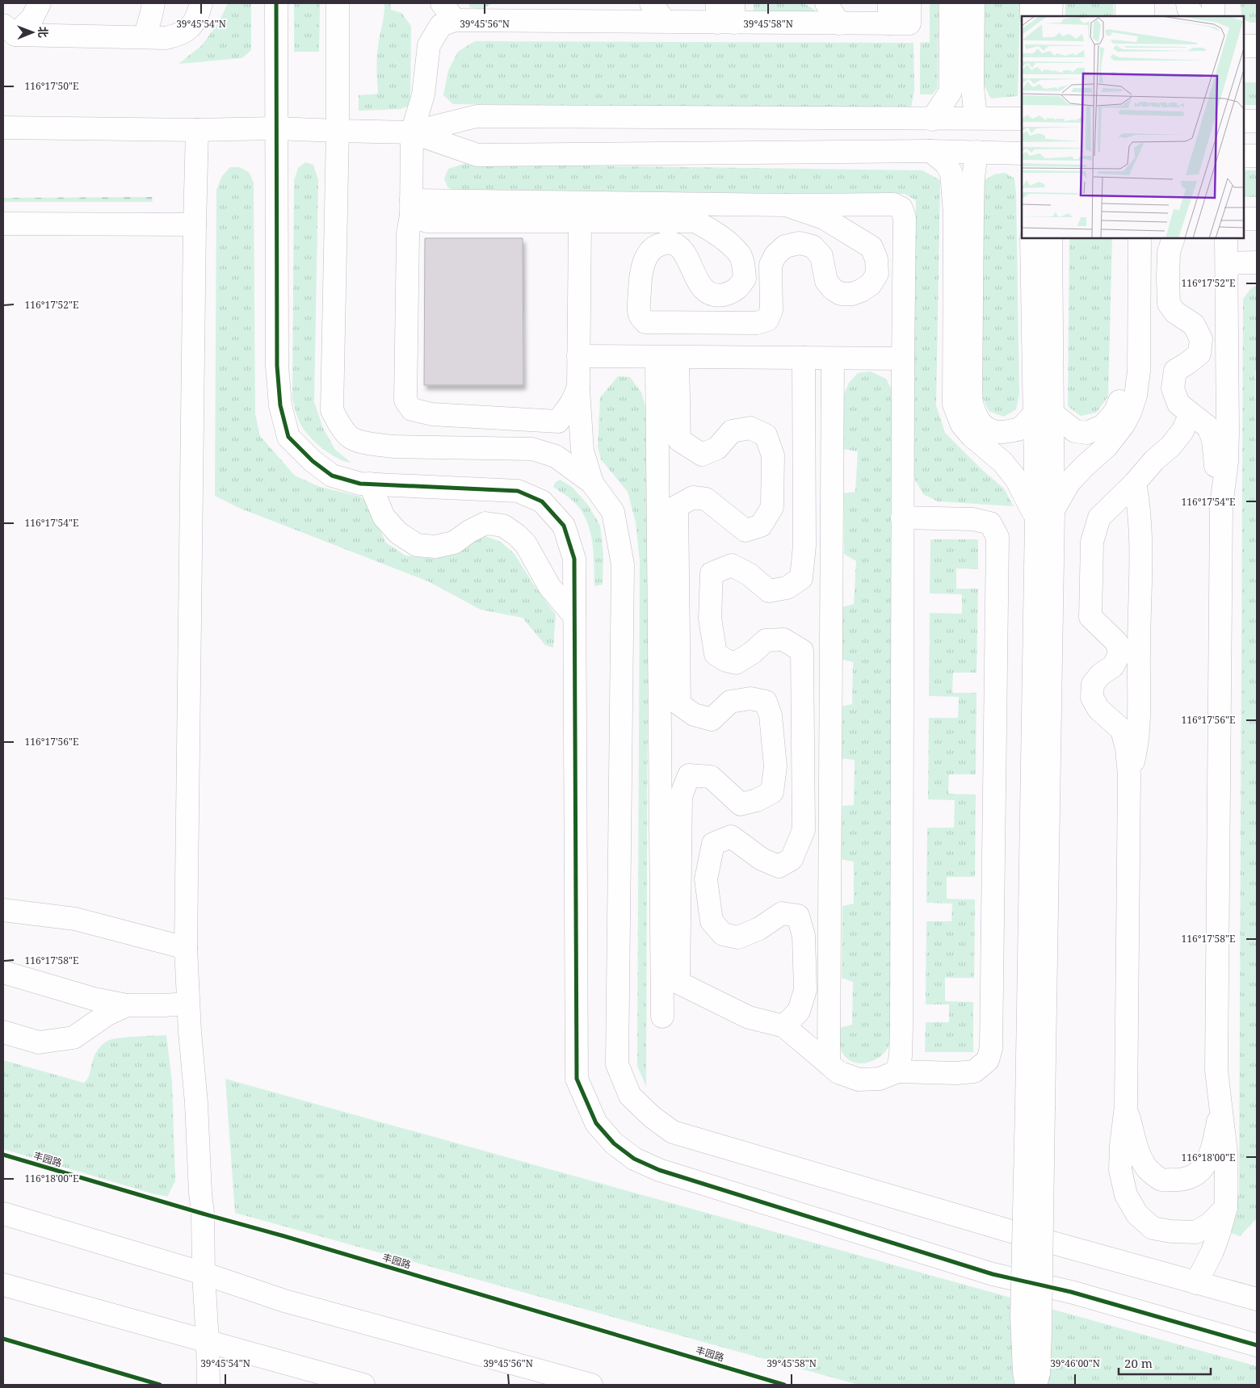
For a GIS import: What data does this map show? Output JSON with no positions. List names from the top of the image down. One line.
{"streets":{"cycle path":["丰园路"]},"scale_bar":"20 m","north":"right","coordinates":["39°45'54\"N","39°45'56\"N","39°45'58\"N","116°17'50\"E","116°17'52\"E","116°17'54\"E","116°17'56\"E","116°17'58\"E","116°18'00\"E","39°46'00\"N"]}
